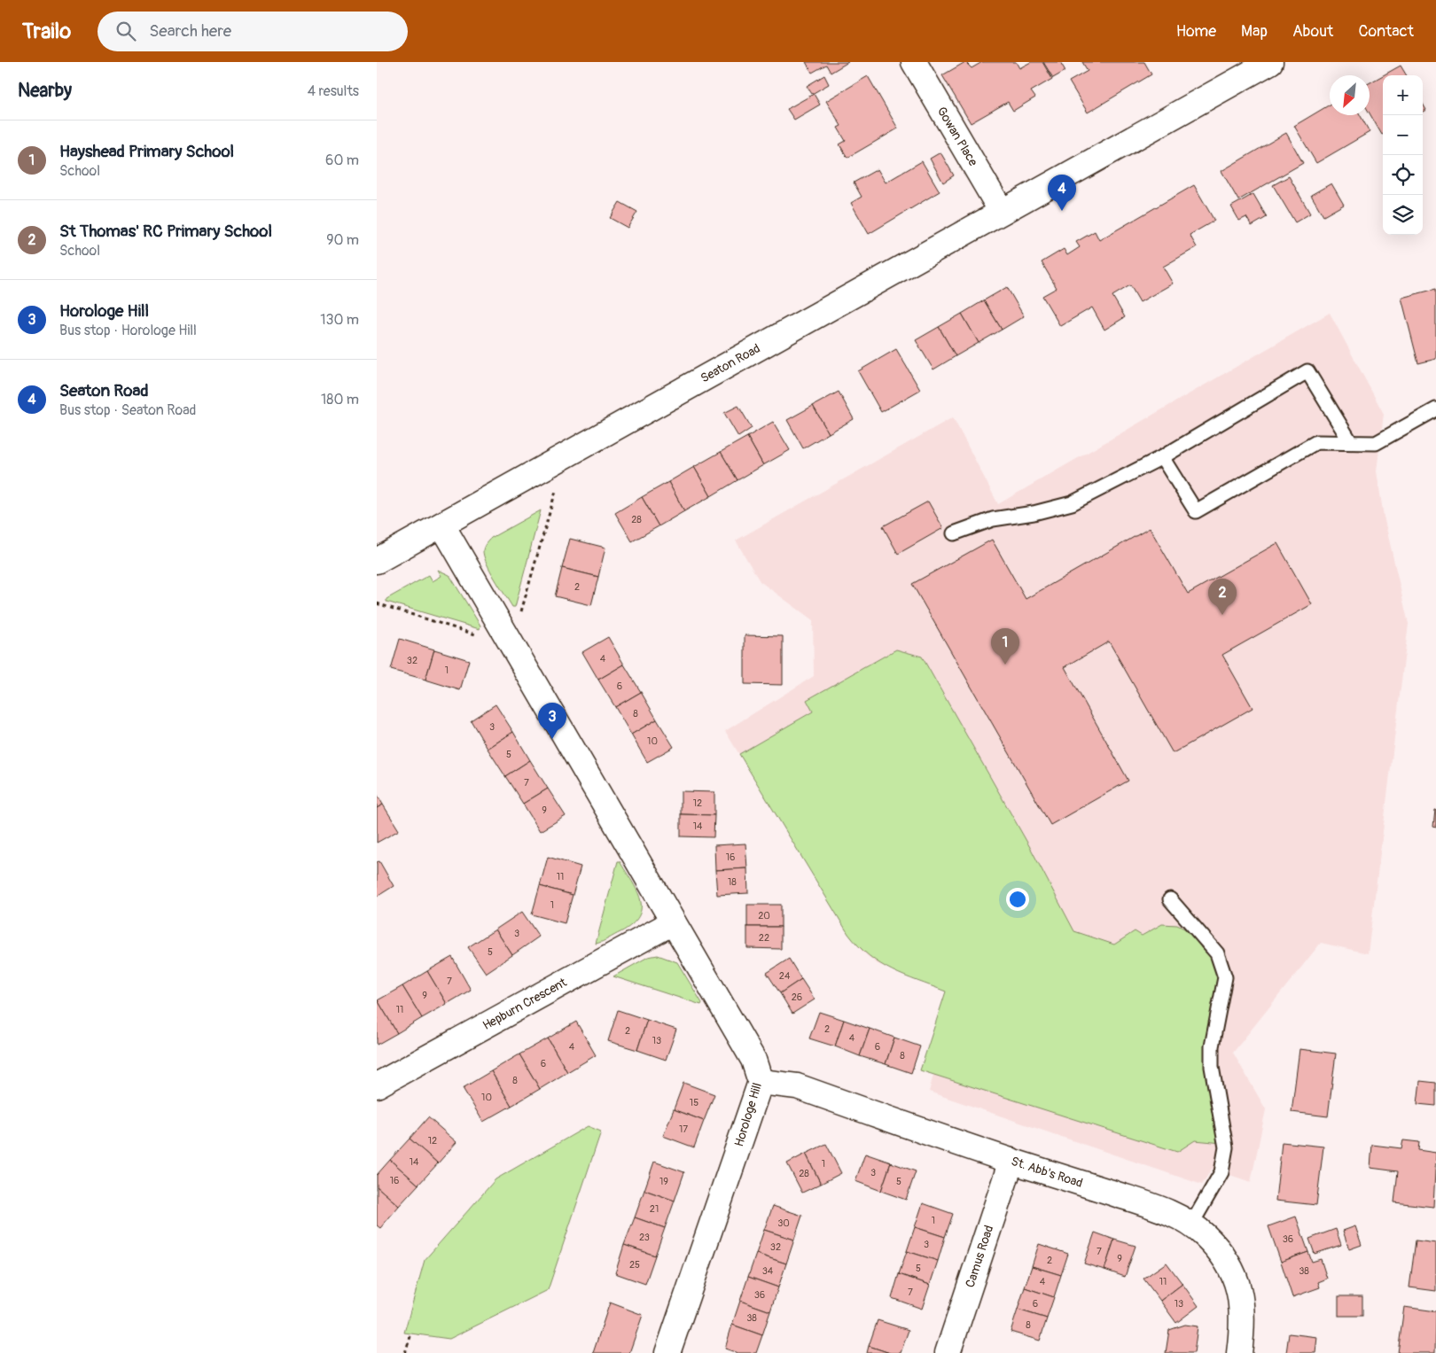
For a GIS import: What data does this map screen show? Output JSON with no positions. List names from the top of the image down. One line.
{"streets":{"street":["Gowan Place","Seaton Road","Hepburn Crescent","Horologe Hill","St. Abb's Road","Camus Road"]},"crossings":[["Gowan Place","Seaton Road"],["Seaton Road","Horologe Hill"],["Hepburn Crescent","Horologe Hill"],["Horologe Hill","St. Abb's Road"],["St. Abb's Road","Camus Road"]],"house_numbers":["28","2","4","32","1","6","8","3","10","5","7","12","9","14","16","11","18","1","20","3","22","5","24","7","9","26","11","2","2","4","13","4","6","8","6","8","10","15","17","12","14","1","3","28","16","19","5","21","1","30","23","36","3","32","7","9","2","25","5","34","38","4","11","7","36","6","13","38","8"],"north":"bottom left","page":{"header":"Trailo","search":"Search here","nav":["Home","Map","About","Contact"],"heading":["Nearby","4 results"],"map_buttons":["+","−"],"list":[{"mark":"1","name":"Hayshead Primary School","note":"School","value":"60 m"},{"mark":"2","name":"St Thomas' RC Primary School","note":"School","value":"90 m"},{"mark":"3","name":"Horologe Hill","note":"Bus stop · Horologe Hill","value":"130 m"},{"mark":"4","name":"Seaton Road","note":"Bus stop · Seaton Road","value":"180 m"}],"pins":["4","2","1","3"]}}
